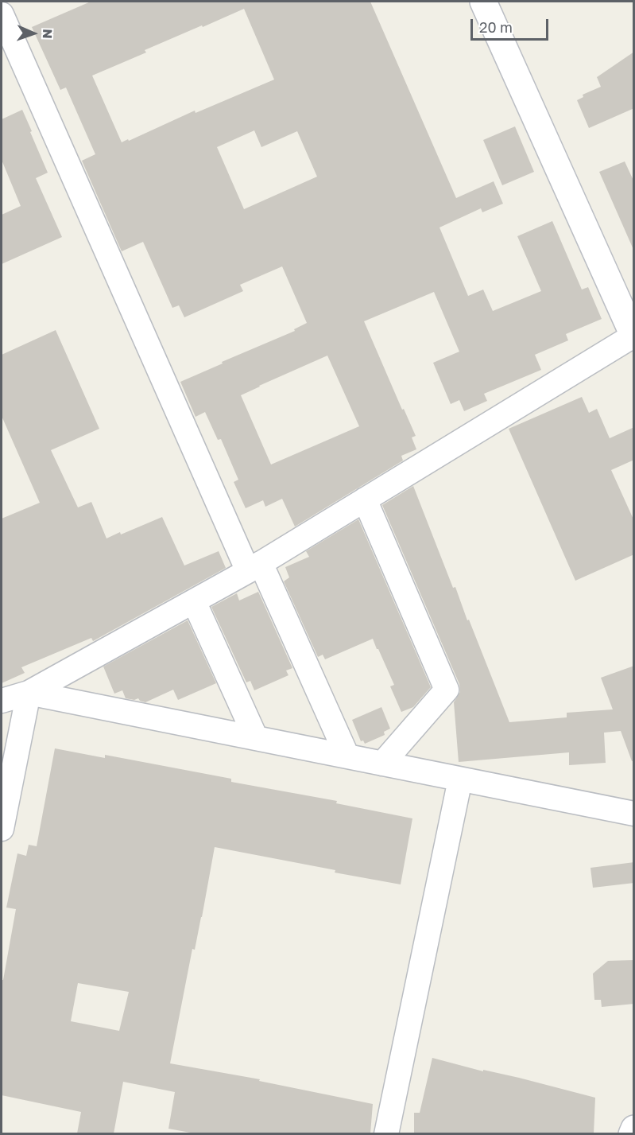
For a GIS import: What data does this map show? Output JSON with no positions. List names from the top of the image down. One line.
{"scale_bar":"20 m","north":"right"}
